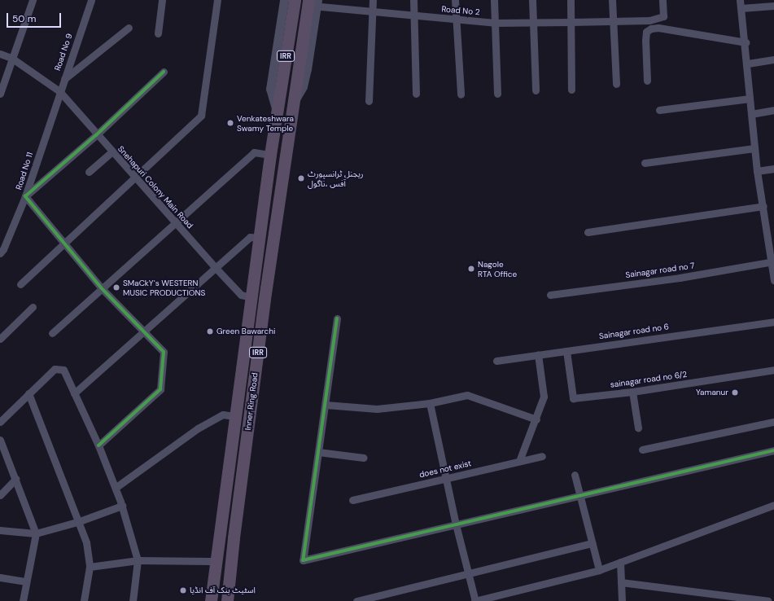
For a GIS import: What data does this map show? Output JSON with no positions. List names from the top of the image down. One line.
{"streets":{"highway":["IRR","Inner Ring Road"],"street":["Road No 2","Road No 9","Road No 11","Snehapuri Colony Main Road","Sainagar road no 7","Sainagar road no 6","sainagar road no 6/2","does not exist"]},"crossings":[["Road No 2","Inner Ring Road"],["Road No 9","Road No 11"],["Road No 9","Snehapuri Colony Main Road"],["IRR","Inner Ring Road"],["Road No 11","Snehapuri Colony Main Road"],["Snehapuri Colony Main Road","Inner Ring Road"],["Sainagar road no 6","sainagar road no 6/2"]],"places":["Venkateshwara Swamy Temple","ریجنل ٹرانسپورٹ آفس ،ناگول","Nagole RTA Office","SMaCkY's WESTERN MUSIC PRODUCTIONS","Green Bawarchi","Yamanur","اسٹیٹ بنک آف انڈیا"],"scale_bar":"50 m"}
